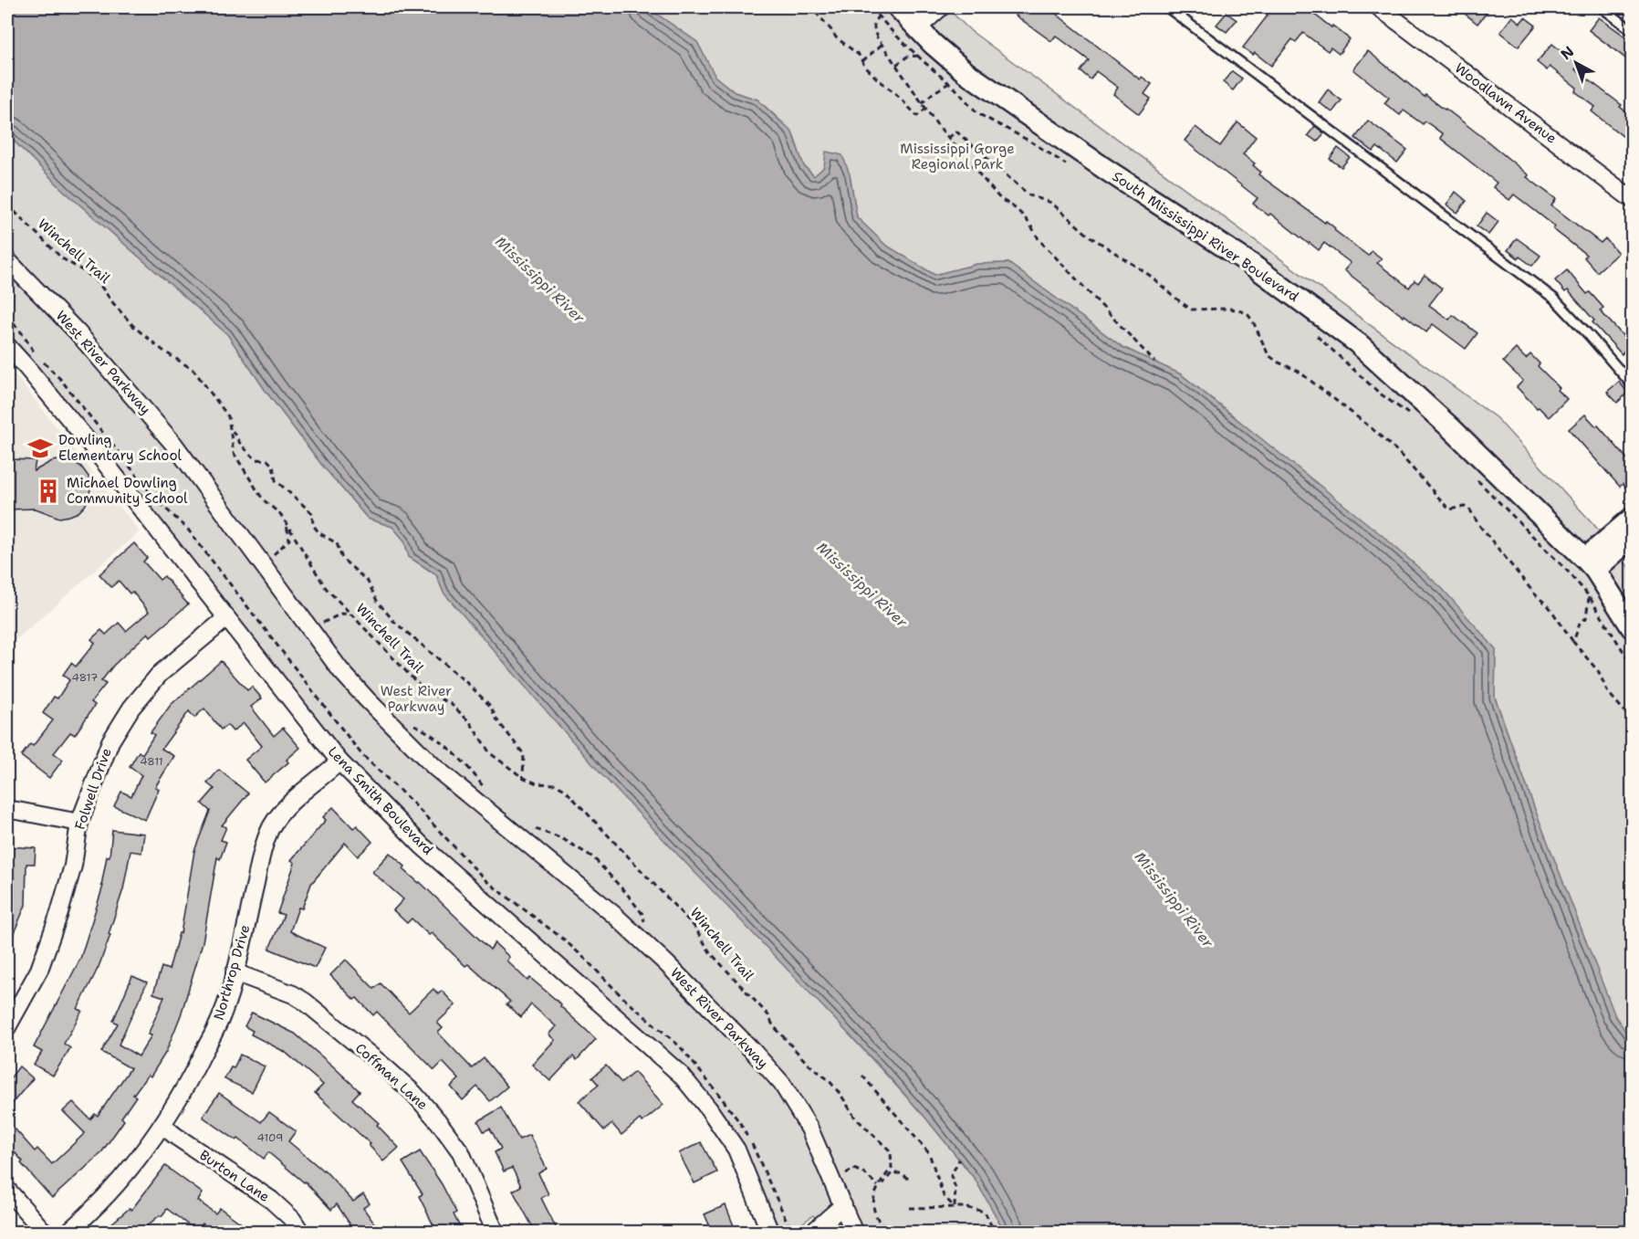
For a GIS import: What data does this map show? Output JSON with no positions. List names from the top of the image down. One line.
{"streets":{"street":["Woodlawn Avenue","South Mississippi River Boulevard","West River Parkway","Folwell Drive","Lena Smith Boulevard","Northrop Drive","Coffman Lane","Burton Lane"],"path":["Winchell Trail"]},"crossings":[["Folwell Drive","Lena Smith Boulevard"],["Lena Smith Boulevard","Northrop Drive"],["Northrop Drive","Coffman Lane"],["Northrop Drive","Burton Lane"]],"water":["Mississippi River"],"parks":["Mississippi Gorge Regional Park","West River Parkway"],"places":{"school or university":["Dowling Elementary School"],"building":["Michael Dowling Community School"]},"house_numbers":["4817","4811","4109"],"north":"top left"}
